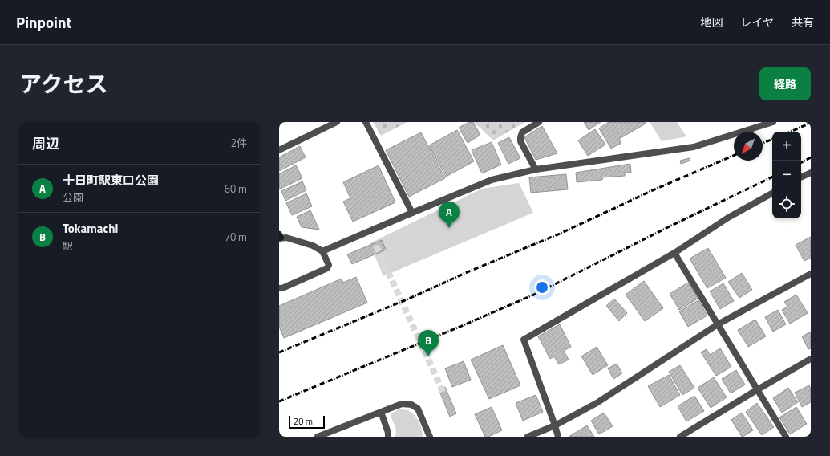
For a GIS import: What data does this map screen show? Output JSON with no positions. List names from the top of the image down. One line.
{"scale_bar":"20 m","north":"bottom left","page":{"header":"Pinpoint","nav":["地図","レイヤ","共有"],"title":"アクセス","buttons":"経路","heading":["周辺","2件"],"map_buttons":["+","−"],"list":[{"mark":"A","name":"十日町駅東口公園","note":"公園","value":"60 m"},{"mark":"B","name":"Tokamachi","note":"駅","value":"70 m"}],"pins":["A","B"],"scale":"20 m"}}
